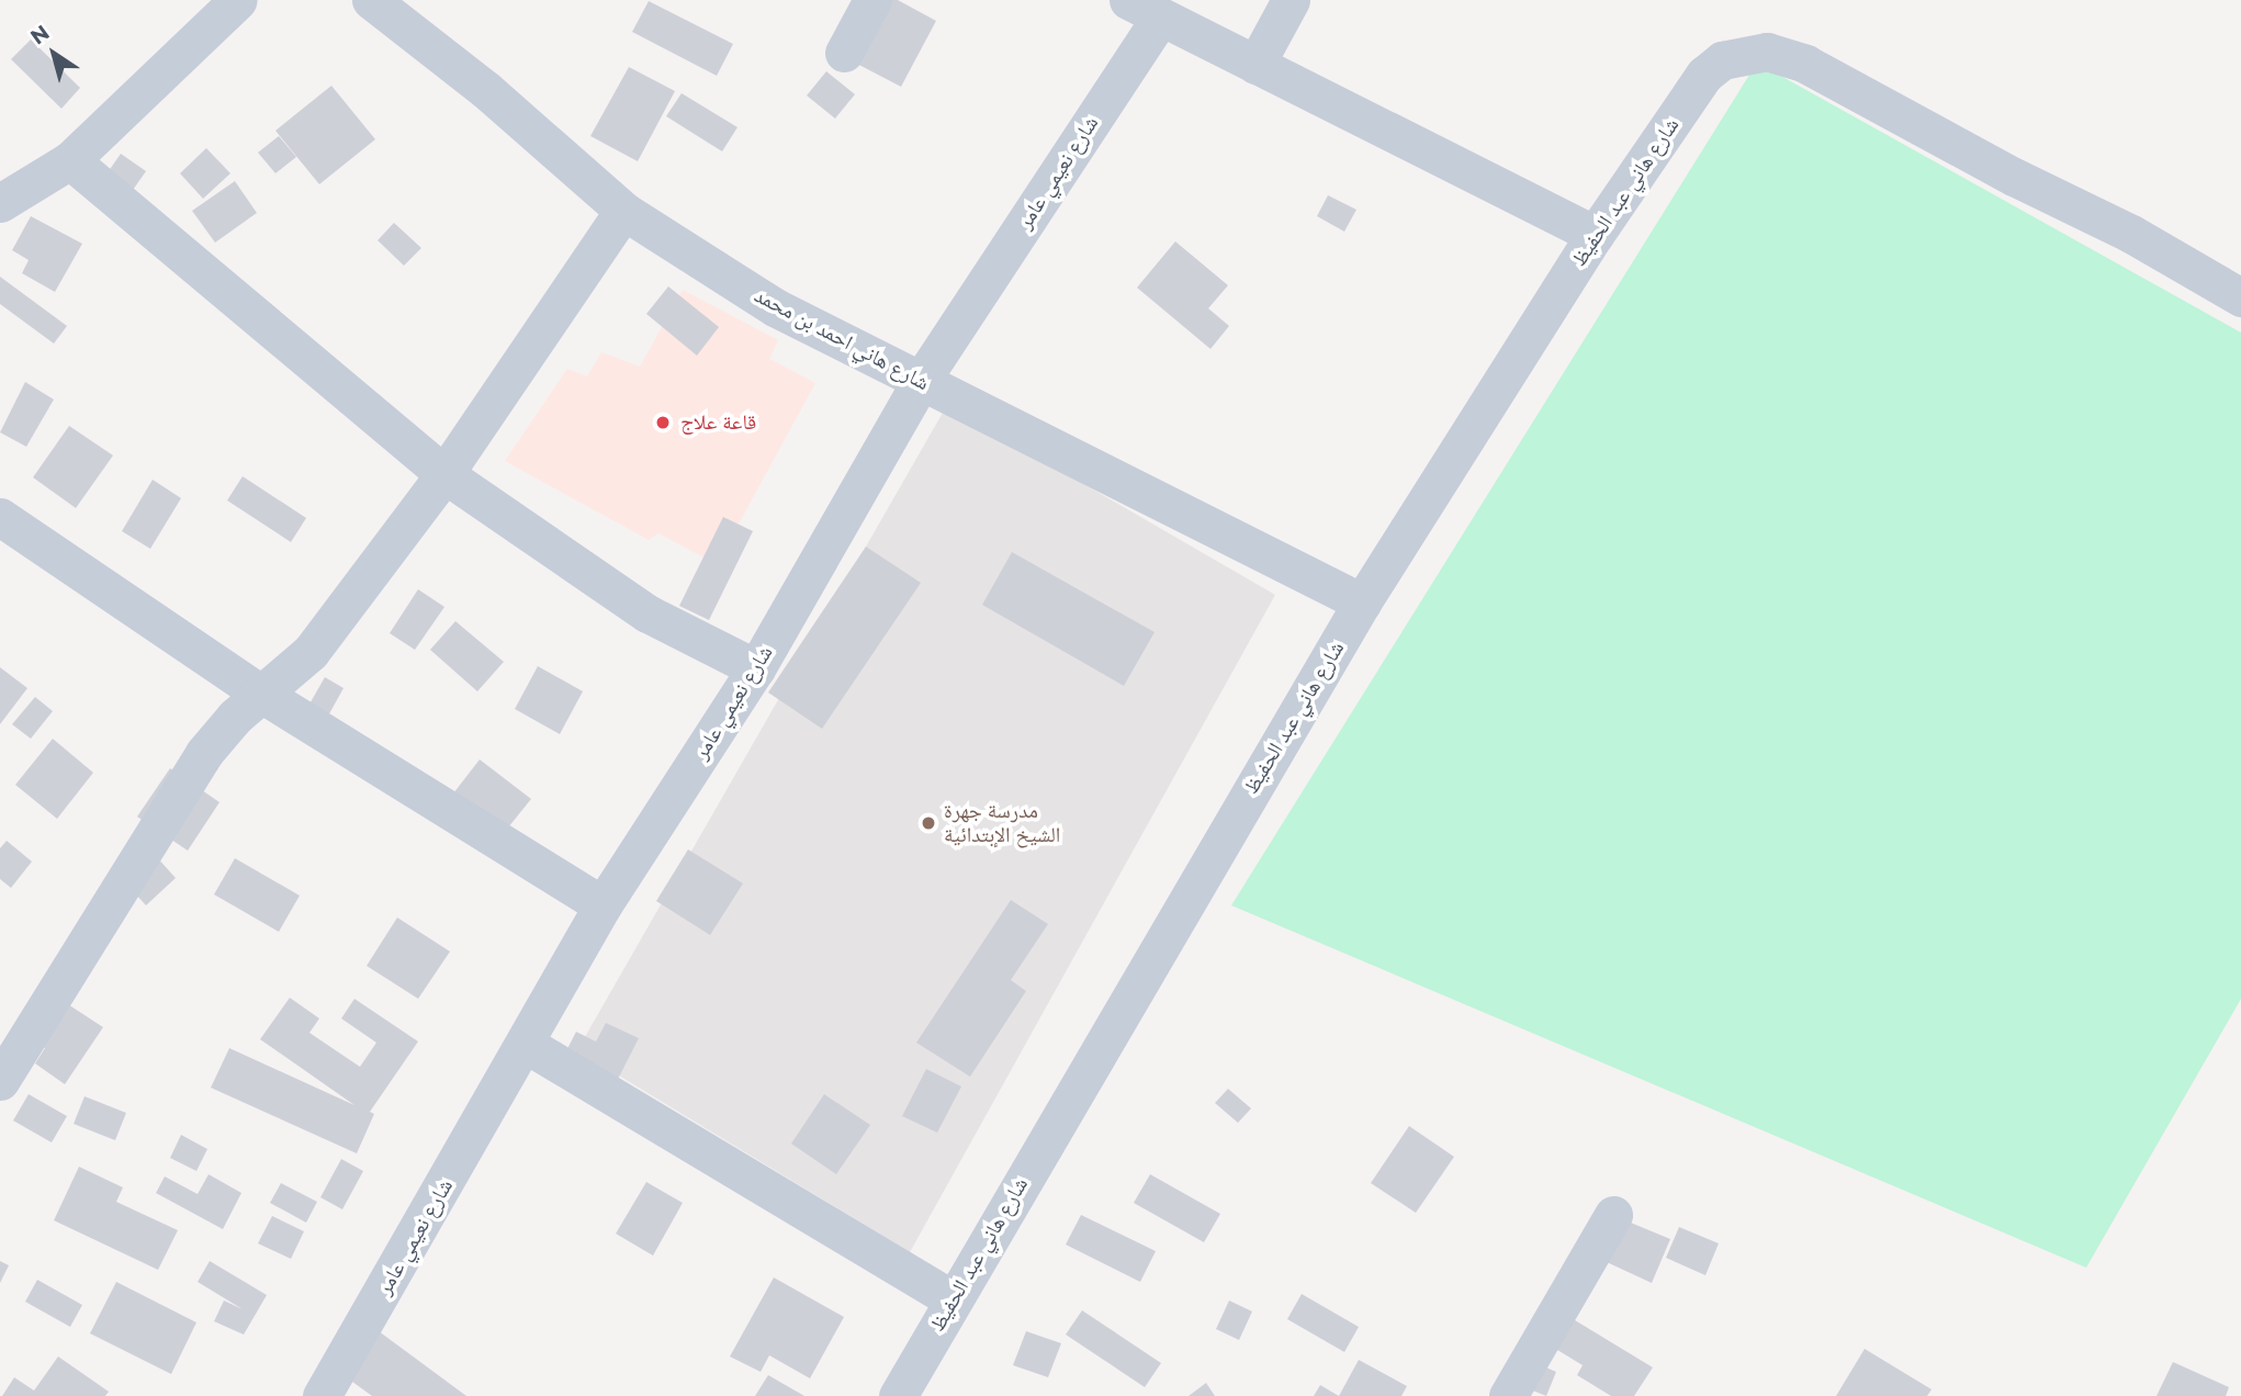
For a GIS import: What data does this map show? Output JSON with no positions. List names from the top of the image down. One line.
{"streets":{"street":["شارع نعيمي عامر","شارع هاني عبد الحفيظ","شارع هاني احمد بن محمد"]},"crossings":[["شارع نعيمي عامر","شارع هاني احمد بن محمد"],["شارع هاني عبد الحفيظ","شارع هاني احمد بن محمد"]],"places":["قاعة علاج","مدرسة جهرة الشيخ الإبتدائية"],"north":"top left"}
